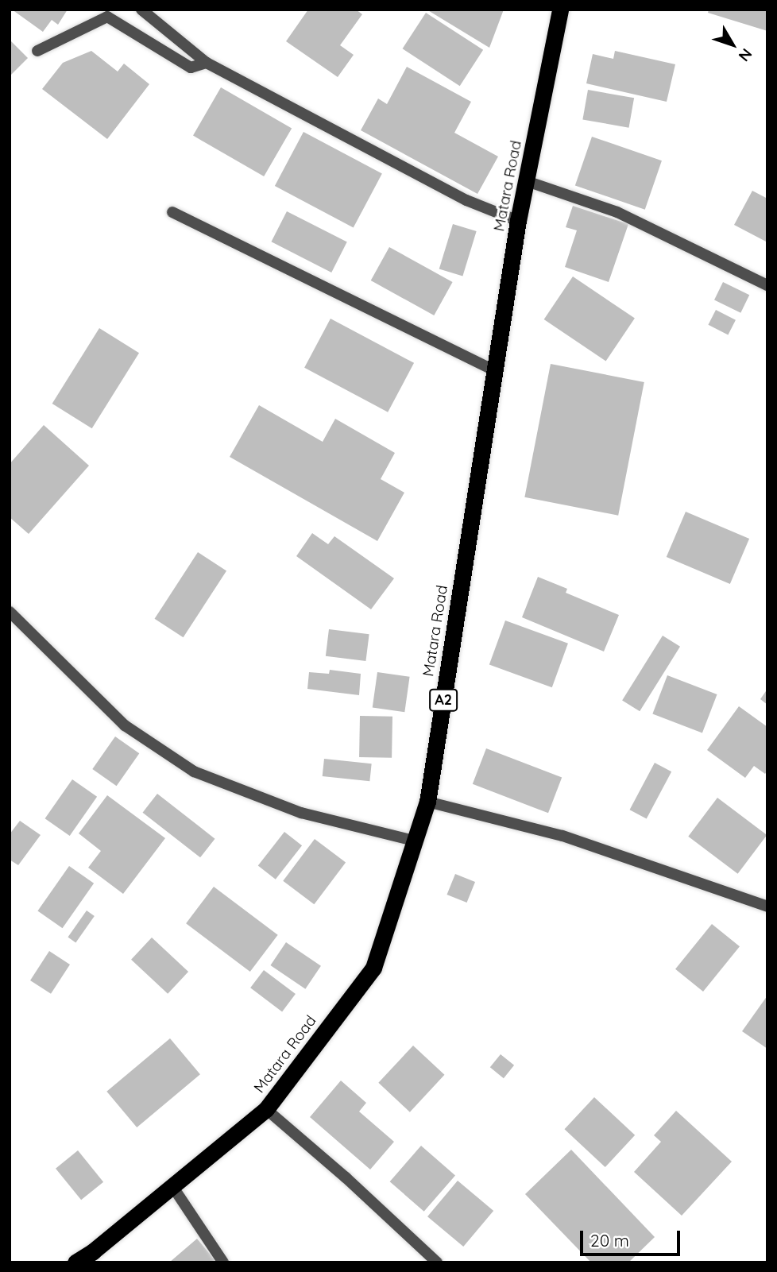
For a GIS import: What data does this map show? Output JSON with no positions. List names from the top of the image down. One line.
{"streets":{"highway":["Matara Road","A2"]},"scale_bar":"20 m","north":"bottom right"}
